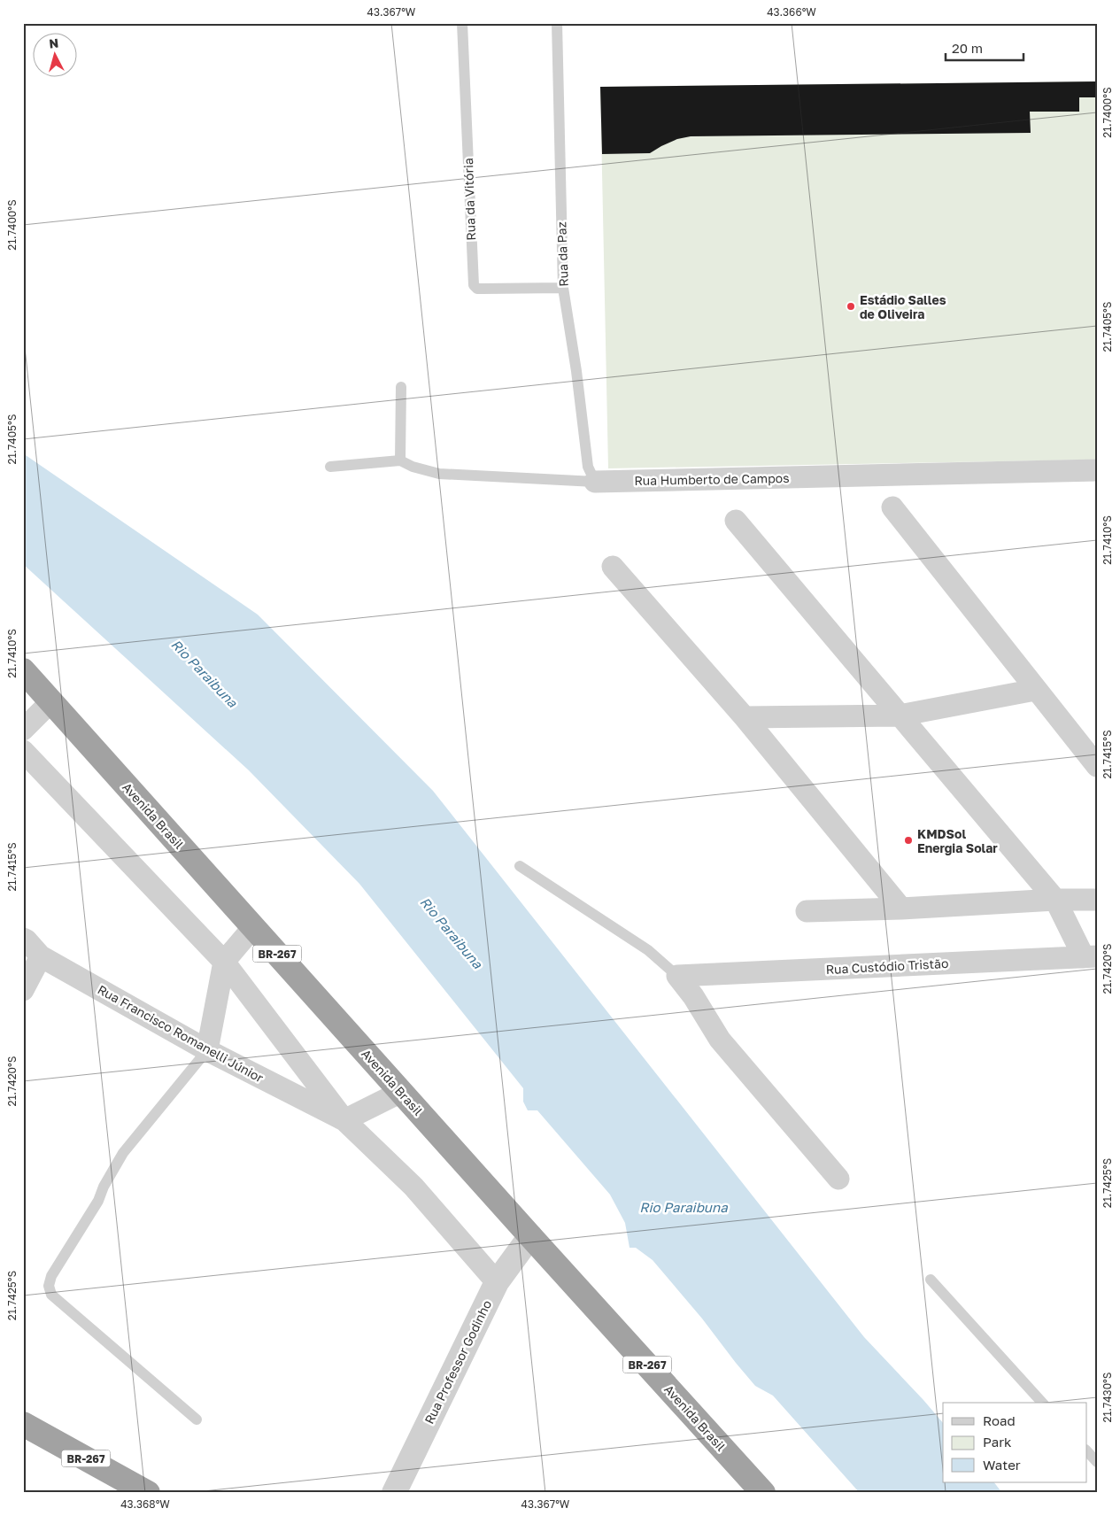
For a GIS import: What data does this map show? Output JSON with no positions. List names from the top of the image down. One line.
{"streets":{"highway":["Avenida Brasil","BR-267"],"street":["Rua Humberto de Campos","Rua Custódio Tristão","Rua Francisco Romanelli Júnior","Rua Professor Godinho"],"lane":["Rua da Vitória","Rua da Paz"]},"crossings":[["Rua da Vitória","Rua da Paz"],["Rua da Paz","Rua Humberto de Campos"],["Avenida Brasil","Rua Professor Godinho"]],"water":["Rio Paraibuna"],"places":["Estádio Salles de Oliveira","KMDSol Energia Solar"],"legend":["Road","Park","Water"],"scale_bar":"20 m","north":"top","coordinates":["43.367°W","43.366°W","21.7400°S","21.7405°S","21.7410°S","21.7415°S","21.7420°S","21.7425°S","21.7430°S","43.368°W"]}
